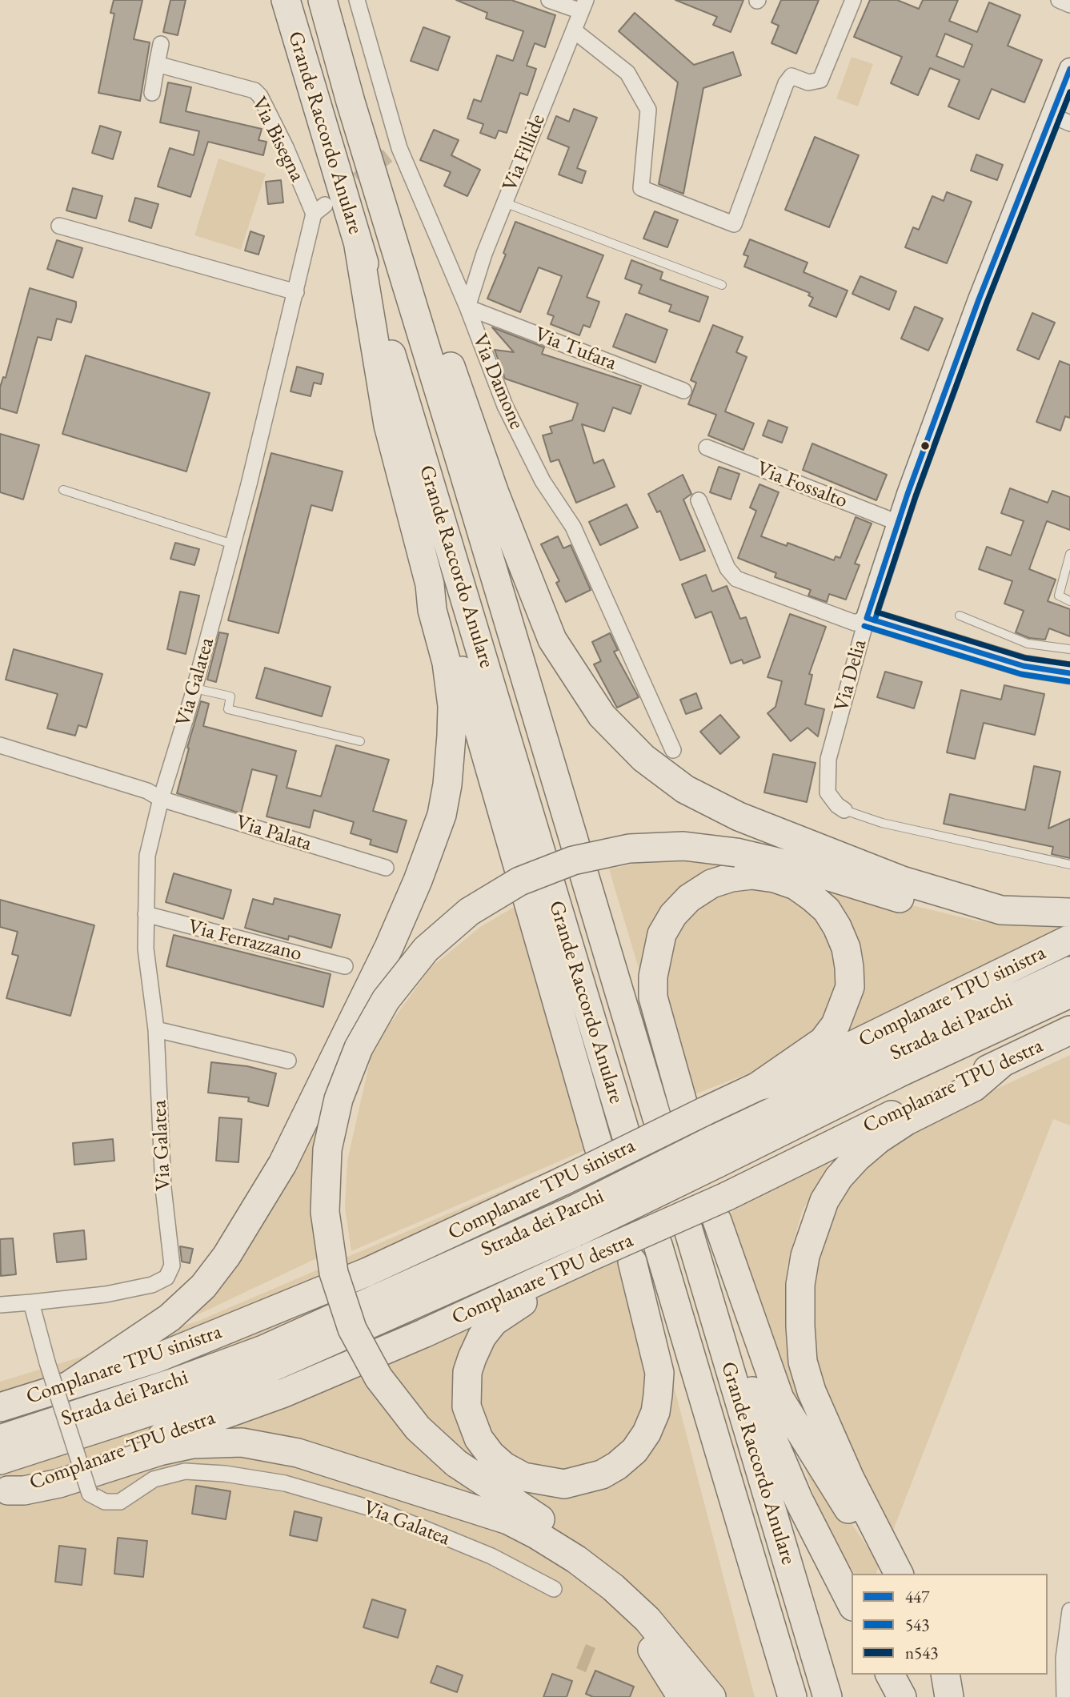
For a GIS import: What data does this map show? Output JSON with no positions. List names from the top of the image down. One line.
{"streets":{"highway":["Grande Raccordo Anulare","Complanare TPU sinistra","Strada dei Parchi","Complanare TPU destra"],"street":["Via Bisegna","Via Fillide","Via Tufara","Via Damone","Via Fossalto","Via Delia","Via Galatea","Via Palata","Via Ferrazzano"]},"crossings":[["Via Bisegna","Via Galatea"],["Via Fillide","Via Tufara"],["Via Fillide","Via Damone"],["Via Tufara","Via Damone"],["Via Fossalto","Via Delia"],["Via Galatea","Via Palata"],["Via Galatea","Via Ferrazzano"]],"lines":["transit line 447","transit line 543","transit line n543"],"legend":["447","543","n543"]}
